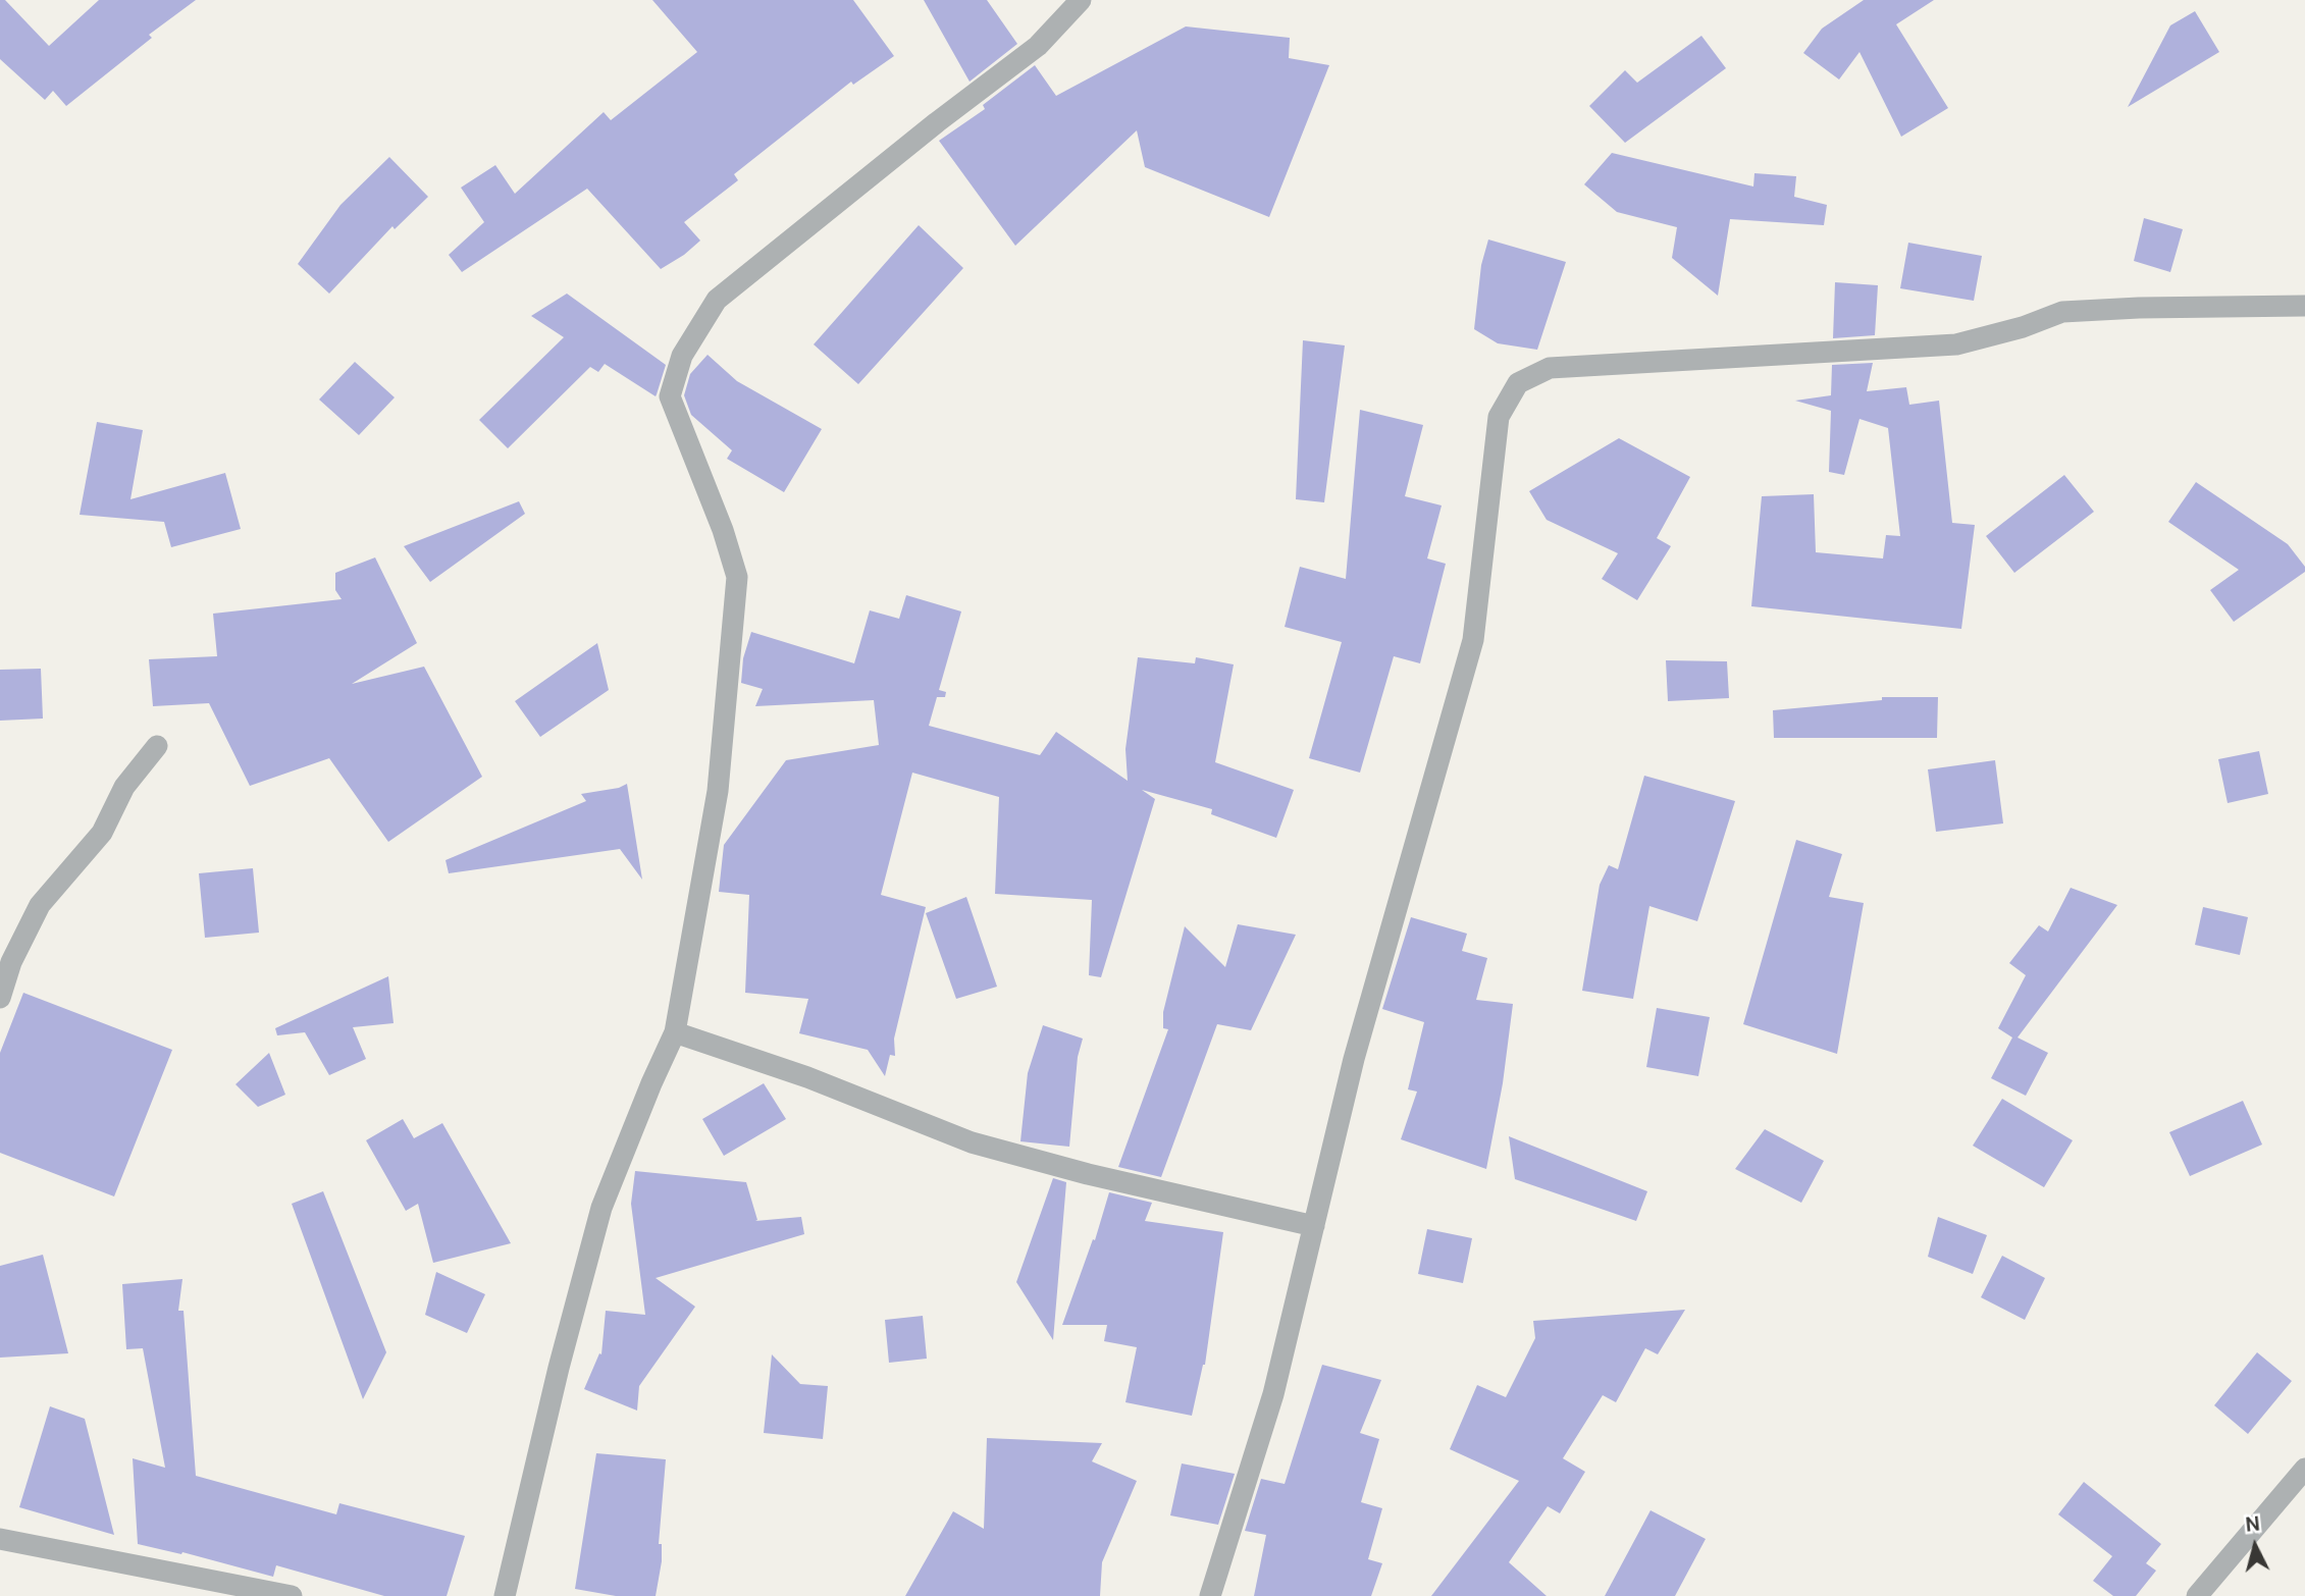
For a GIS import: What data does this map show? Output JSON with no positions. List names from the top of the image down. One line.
{"north":"top"}
